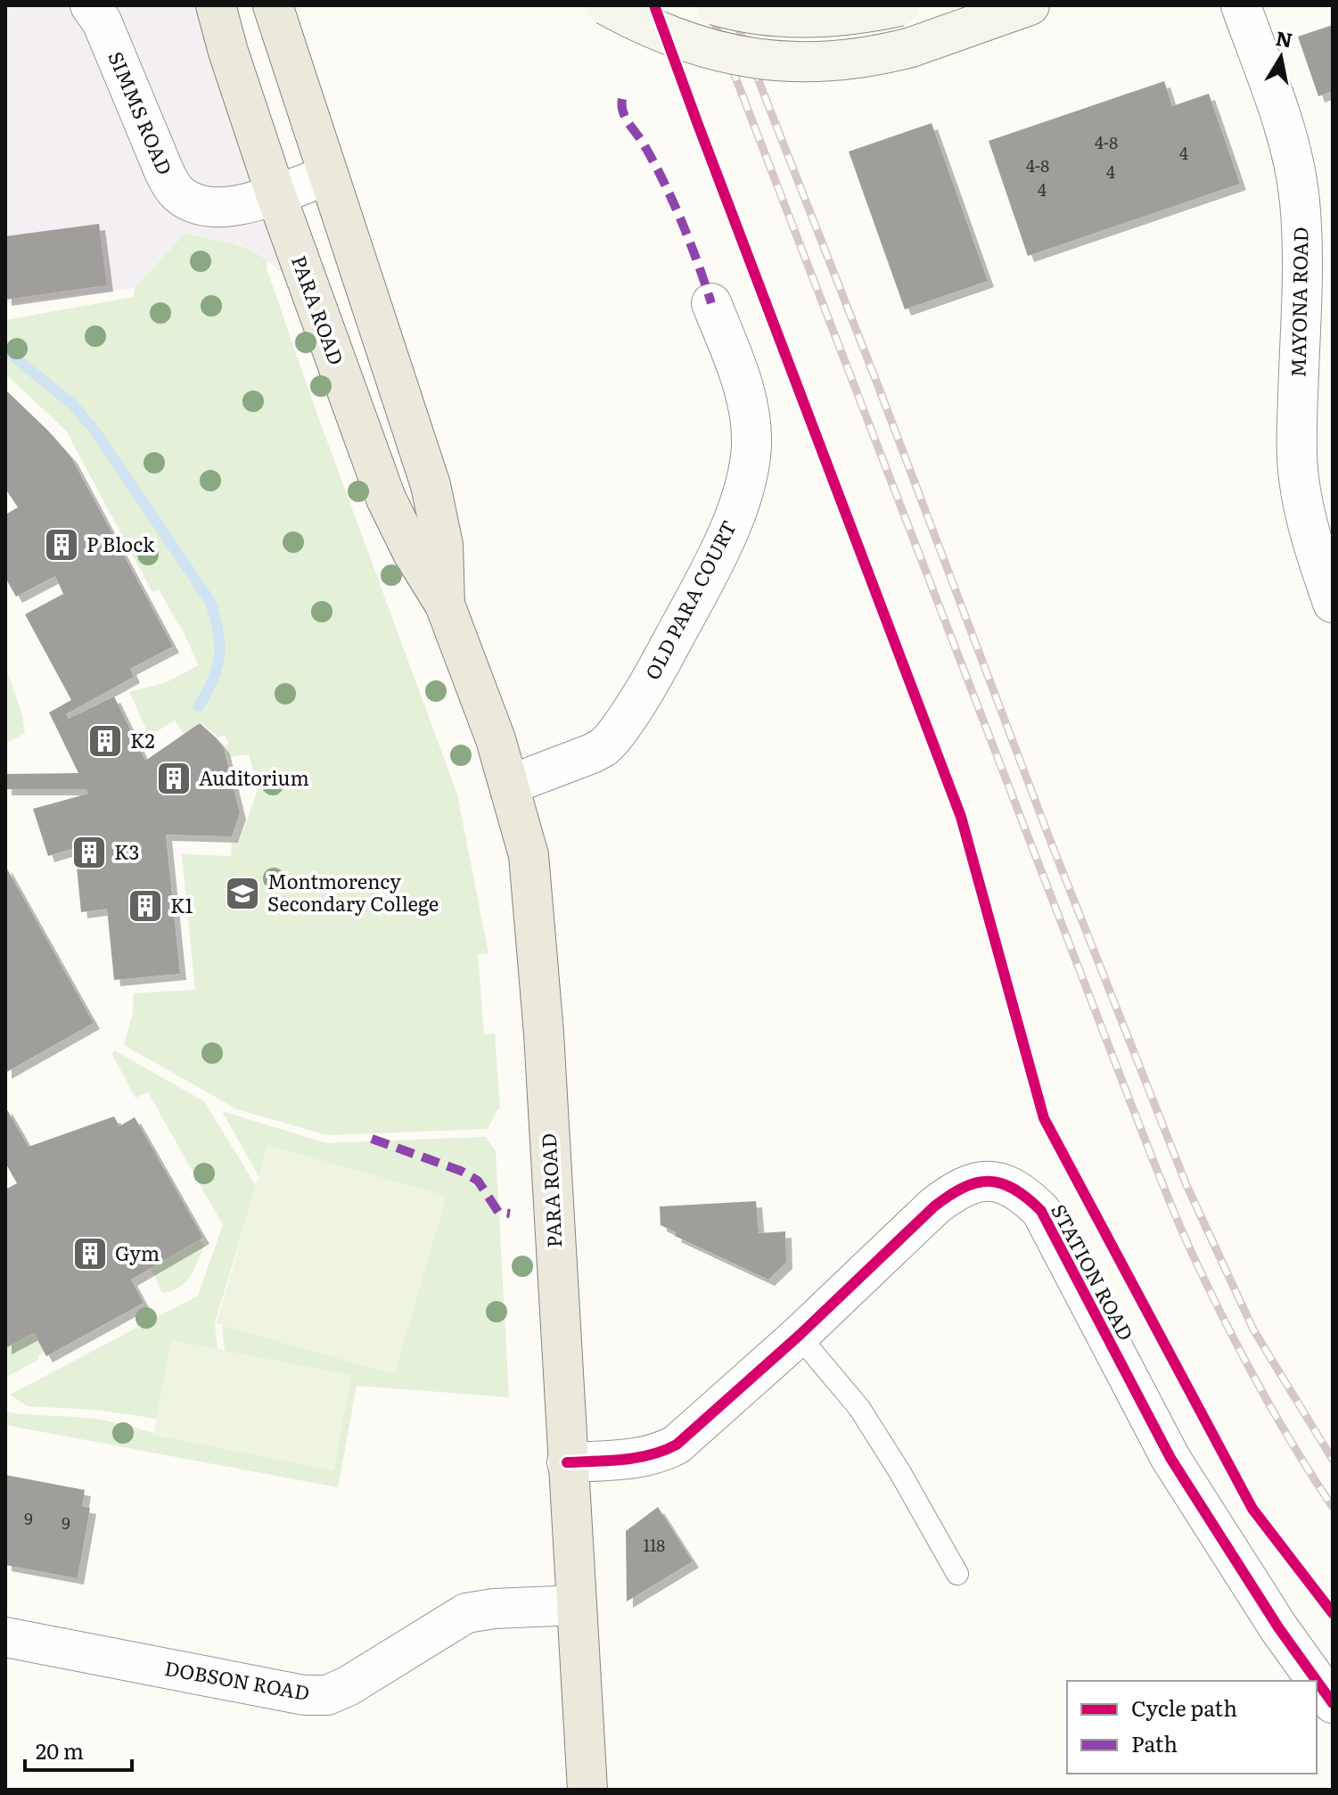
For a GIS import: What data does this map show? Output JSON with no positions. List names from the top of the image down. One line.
{"streets":{"main road":["PARA ROAD"],"street":["SIMMS ROAD","MAYONA ROAD","OLD PARA COURT","STATION ROAD","DOBSON ROAD"]},"crossings":[["SIMMS ROAD","PARA ROAD"],["PARA ROAD","OLD PARA COURT"],["PARA ROAD","STATION ROAD"],["PARA ROAD","DOBSON ROAD"]],"places":{"building":["P Block","K2","Auditorium","K3","K1","Gym"],"school or university":["Montmorency Secondary College"]},"house_numbers":["4-8","4","4-8","4","4","9","9","118"],"legend":["Cycle path","Path"],"scale_bar":"20 m","north":"top"}
